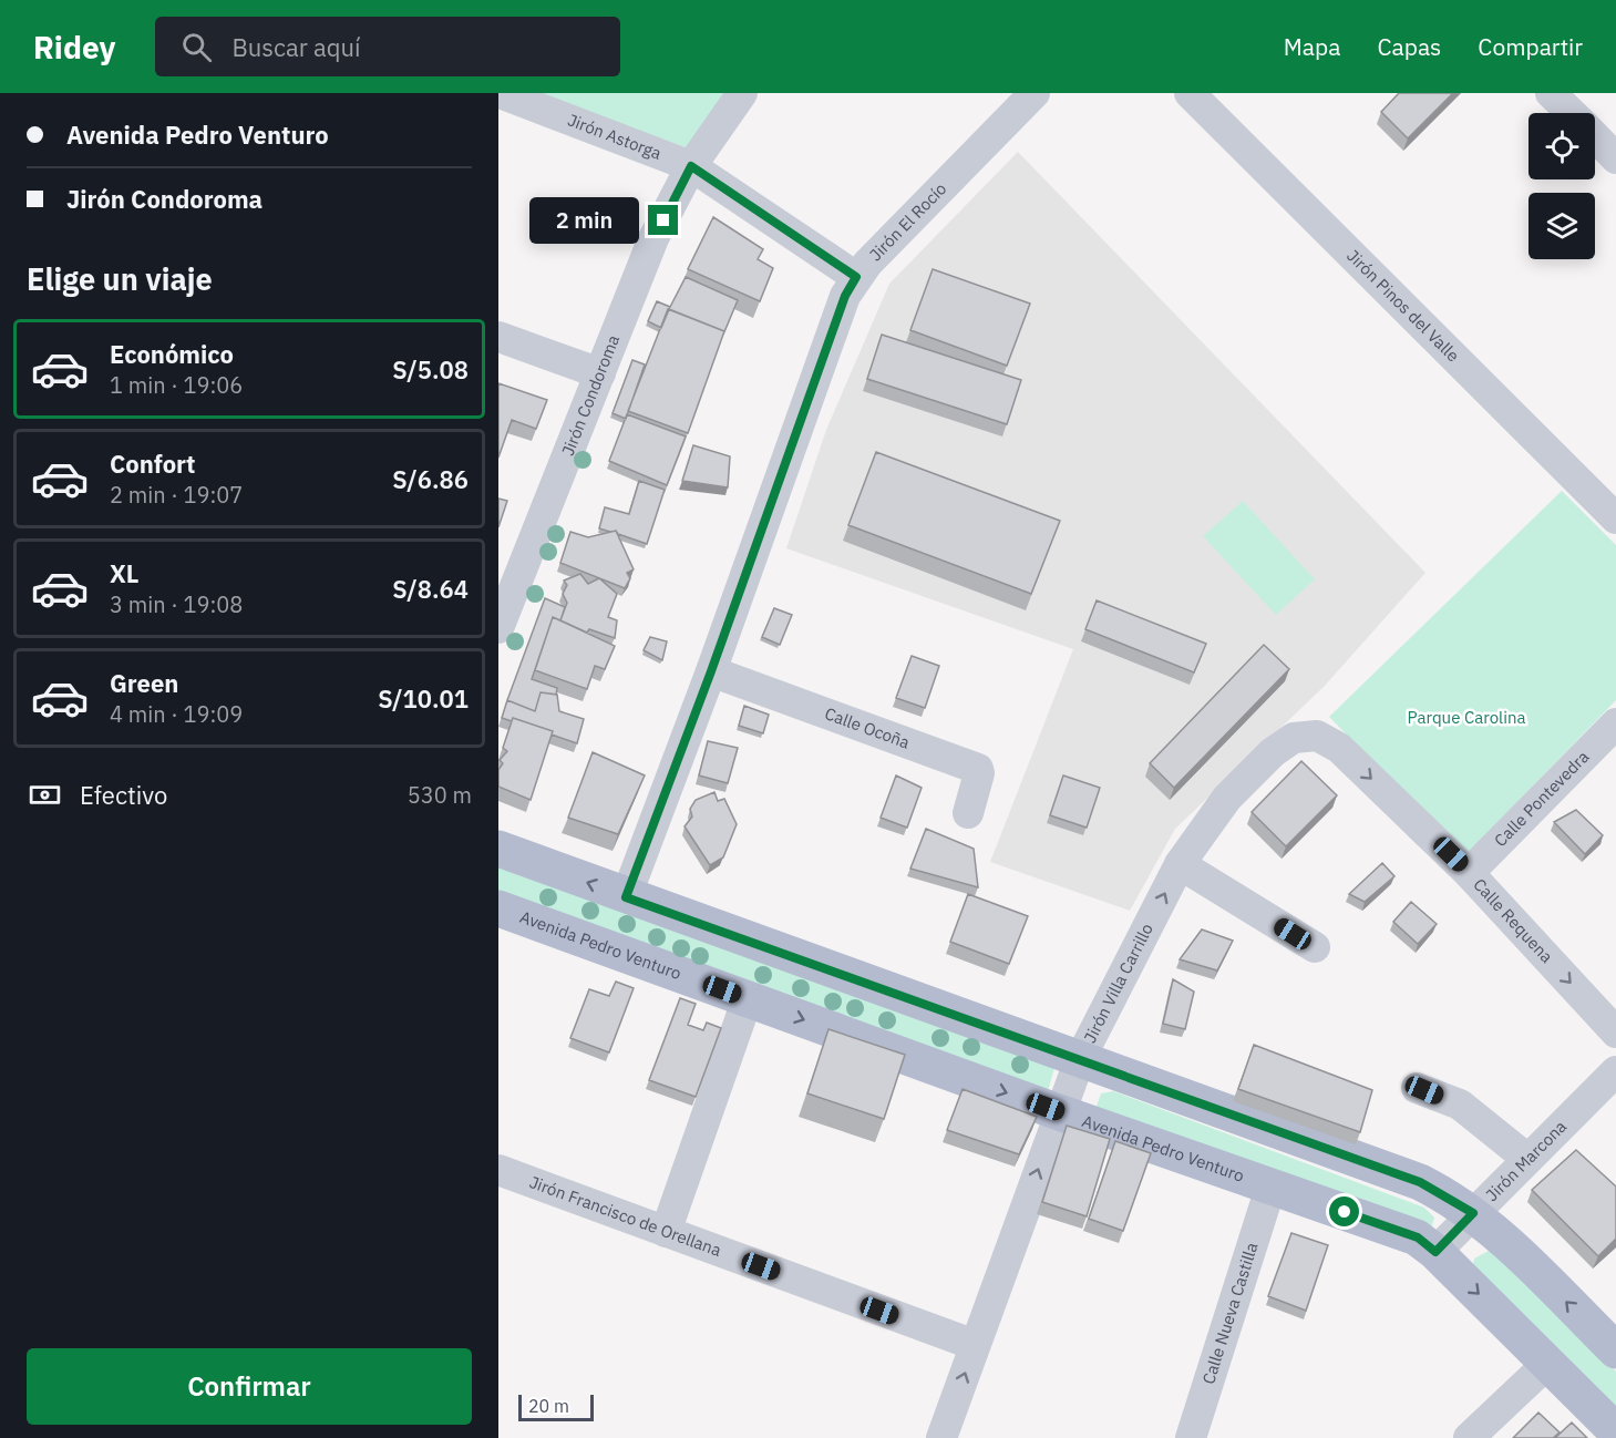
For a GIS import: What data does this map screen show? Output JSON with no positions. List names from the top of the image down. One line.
{"streets":{"main road":["Avenida Pedro Venturo"],"street":["Jirón Astorga","Jirón El Rocío","Jirón Pinos del Valle","Jirón Condoroma","Calle Ocoña","Calle Pontevedra","Calle Requena","Jirón Villa Carrillo","Jirón Marcona","Jirón Francisco de Orellana","Calle Nueva Castilla"]},"crossings":[["Jirón Astorga","Jirón El Rocío"],["Jirón Astorga","Jirón Condoroma"],["Jirón El Rocío","Calle Ocoña"],["Calle Pontevedra","Calle Requena"],["Calle Requena","Jirón Villa Carrillo"],["Avenida Pedro Venturo","Jirón Villa Carrillo"],["Avenida Pedro Venturo","Jirón Marcona"],["Avenida Pedro Venturo","Calle Nueva Castilla"],["Jirón Villa Carrillo","Jirón Francisco de Orellana"]],"one_way":["Jirón Villa Carrillo"],"parks":["Parque Carolina"],"scale_bar":"20 m","page":{"header":"Ridey","search":"Buscar aquí","nav":["Mapa","Capas","Compartir"],"banner":["Avenida Pedro Venturo","Jirón Condoroma"],"bubble":"2 min","heading":"Elige un viaje","list":[{"name":"Económico","note":"1 min · 19:06","value":"S/5.08"},{"name":"Confort","note":"2 min · 19:07","value":"S/6.86"},{"name":"XL","note":"3 min · 19:08","value":"S/8.64"},{"name":"Green","note":"4 min · 19:09","value":"S/10.01"}],"pay":["Efectivo","530 m"],"buttons":"Confirmar","scale":"20 m"}}
